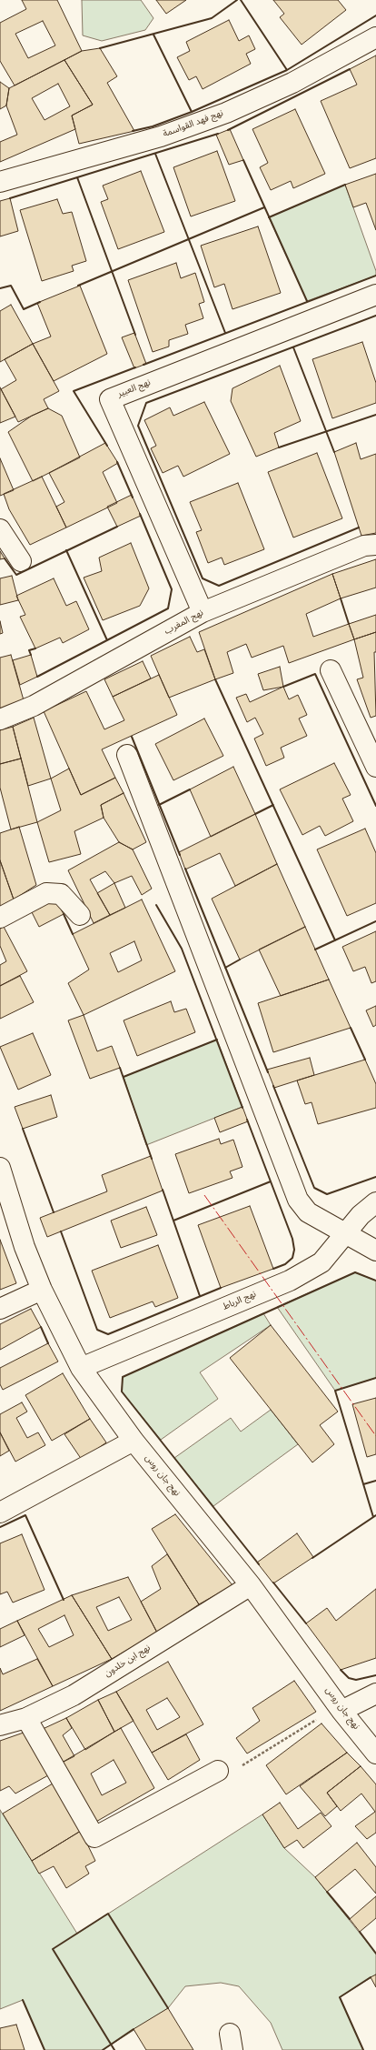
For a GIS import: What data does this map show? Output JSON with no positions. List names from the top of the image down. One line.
{"streets":{"street":["نهج فهد القواسمة","نهج العبير","نهج المغرب","نهج الرباط","نهج جان روس","نهج ابن خلدون"]},"crossings":[["نهج العبير","نهج المغرب"],["نهج الرباط","نهج جان روس"],["نهج جان روس","نهج ابن خلدون"]]}
